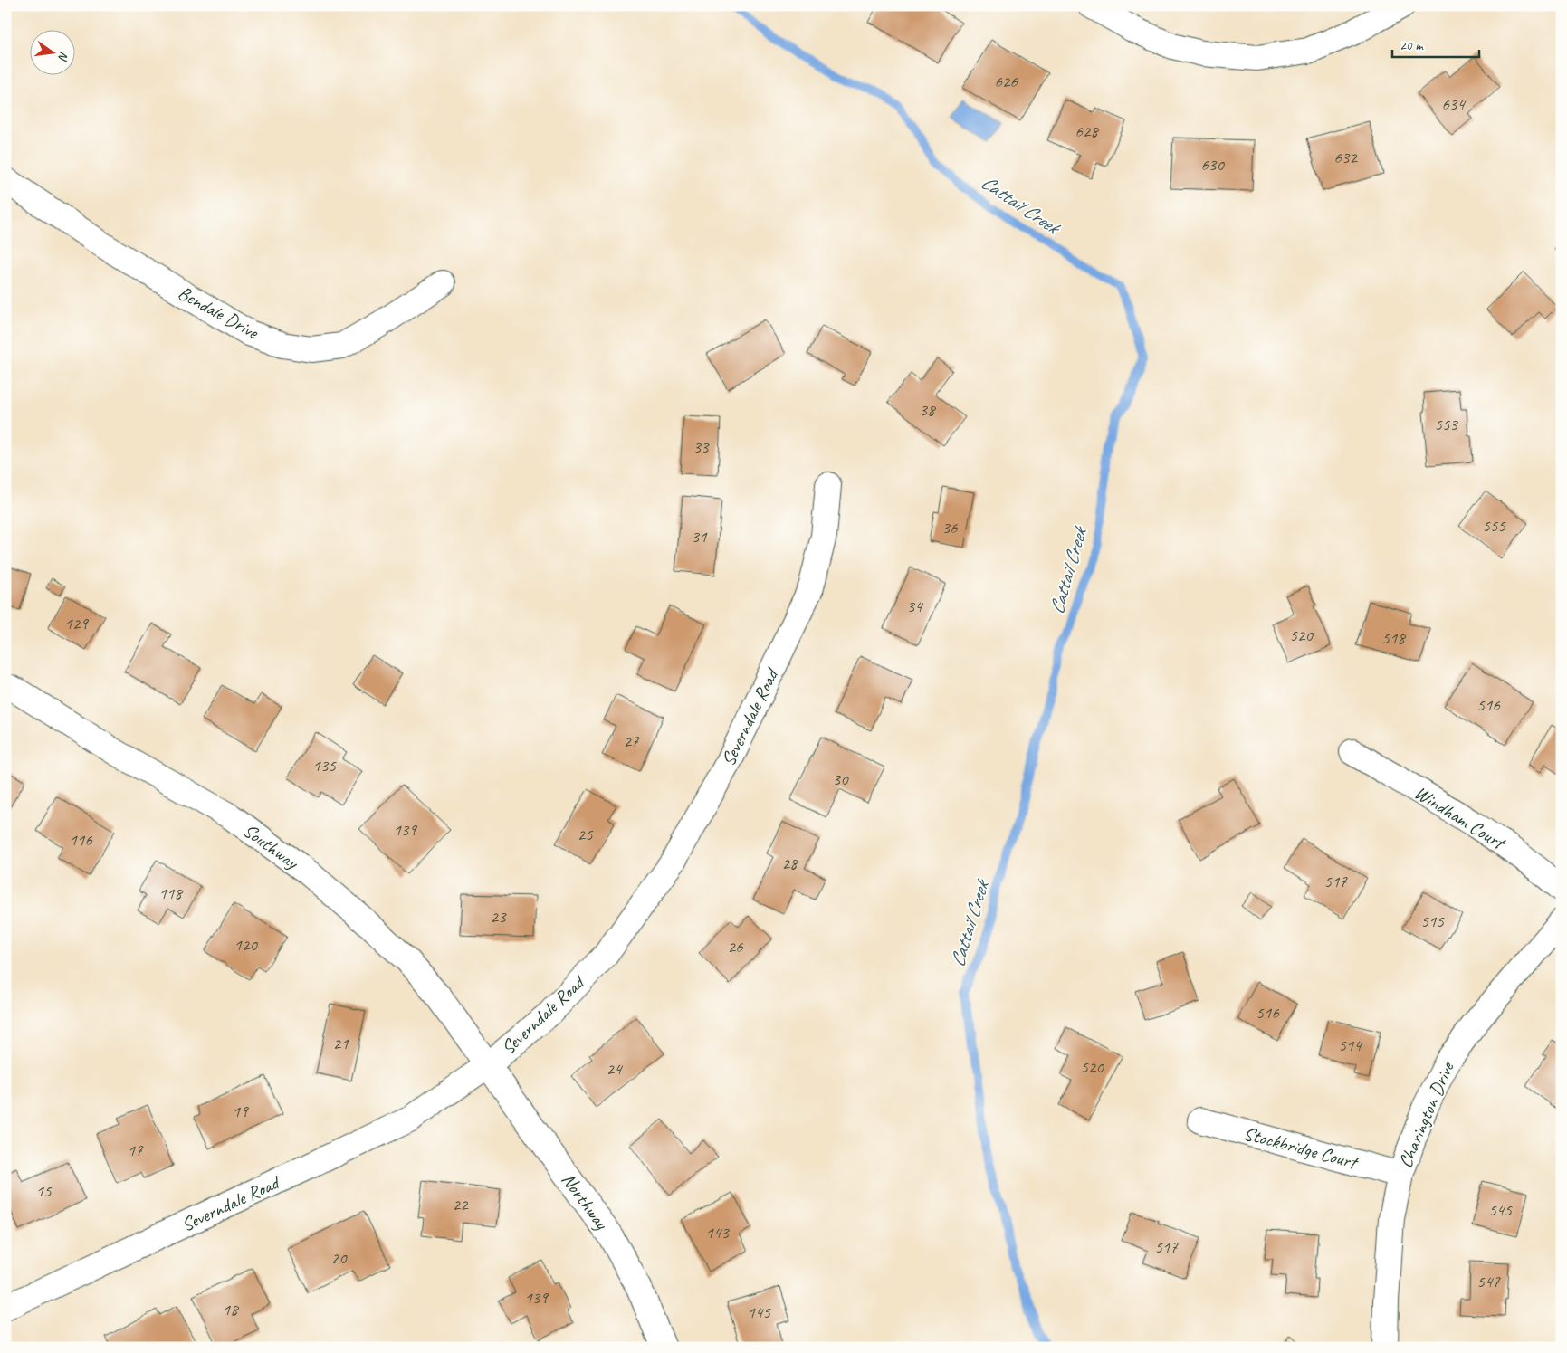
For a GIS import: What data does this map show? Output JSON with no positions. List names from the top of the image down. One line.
{"streets":{"street":["Bendale Drive","Severndale Road","Windham Court","Southway","Charington Drive","Stockbridge Court","Northway"]},"crossings":[["Severndale Road","Southway"],["Severndale Road","Northway"],["Southway","Northway"],["Charington Drive","Stockbridge Court"]],"water":["Cattail Creek"],"house_numbers":["626","634","628","632","630","38","553","33","555","36","31","34","129","520","518","516","27","135","30","139","25","116","28","517","118","23","515","120","26","516","21","514","520","24","19","17","15","22","545","143","517","20","547","139","18","145"],"scale_bar":"20 m","north":"right"}
